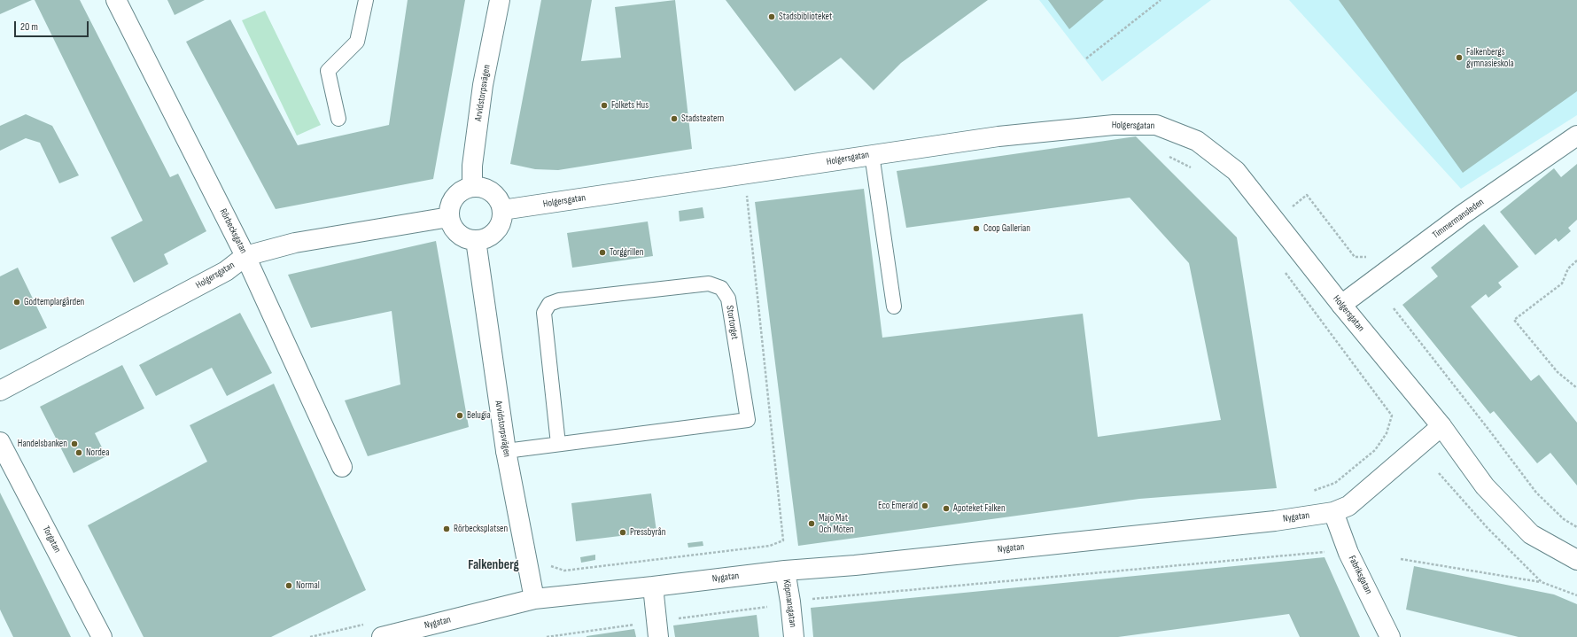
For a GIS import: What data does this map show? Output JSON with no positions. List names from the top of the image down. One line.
{"streets":{"street":["Arvidstorpsvägen","Holgersgatan","Timmermansleden","Rörbecksgatan","Nygatan","Torgatan","Fabriksgatan","Köpmansgatan"],"lane":["Stortorget"]},"crossings":[["Arvidstorpsvägen","Holgersgatan"],["Arvidstorpsvägen","Stortorget"],["Arvidstorpsvägen","Nygatan"],["Holgersgatan","Timmermansleden"],["Holgersgatan","Rörbecksgatan"],["Holgersgatan","Nygatan"],["Nygatan","Fabriksgatan"],["Nygatan","Köpmansgatan"]],"districts":["Falkenberg"],"places":["Stadsbiblioteket","Falkenbergs gymnasieskola","Folkets Hus","Stadsteatern","Coop Gallerian","Torggrillen","Godtemplargården","Belugia","Handelsbanken","Nordea","Eco Emerald","Apoteket Falken","Majo Mat Och Möten","Rörbecksplatsen","Pressbyrån","Normal"],"scale_bar":"20 m"}
